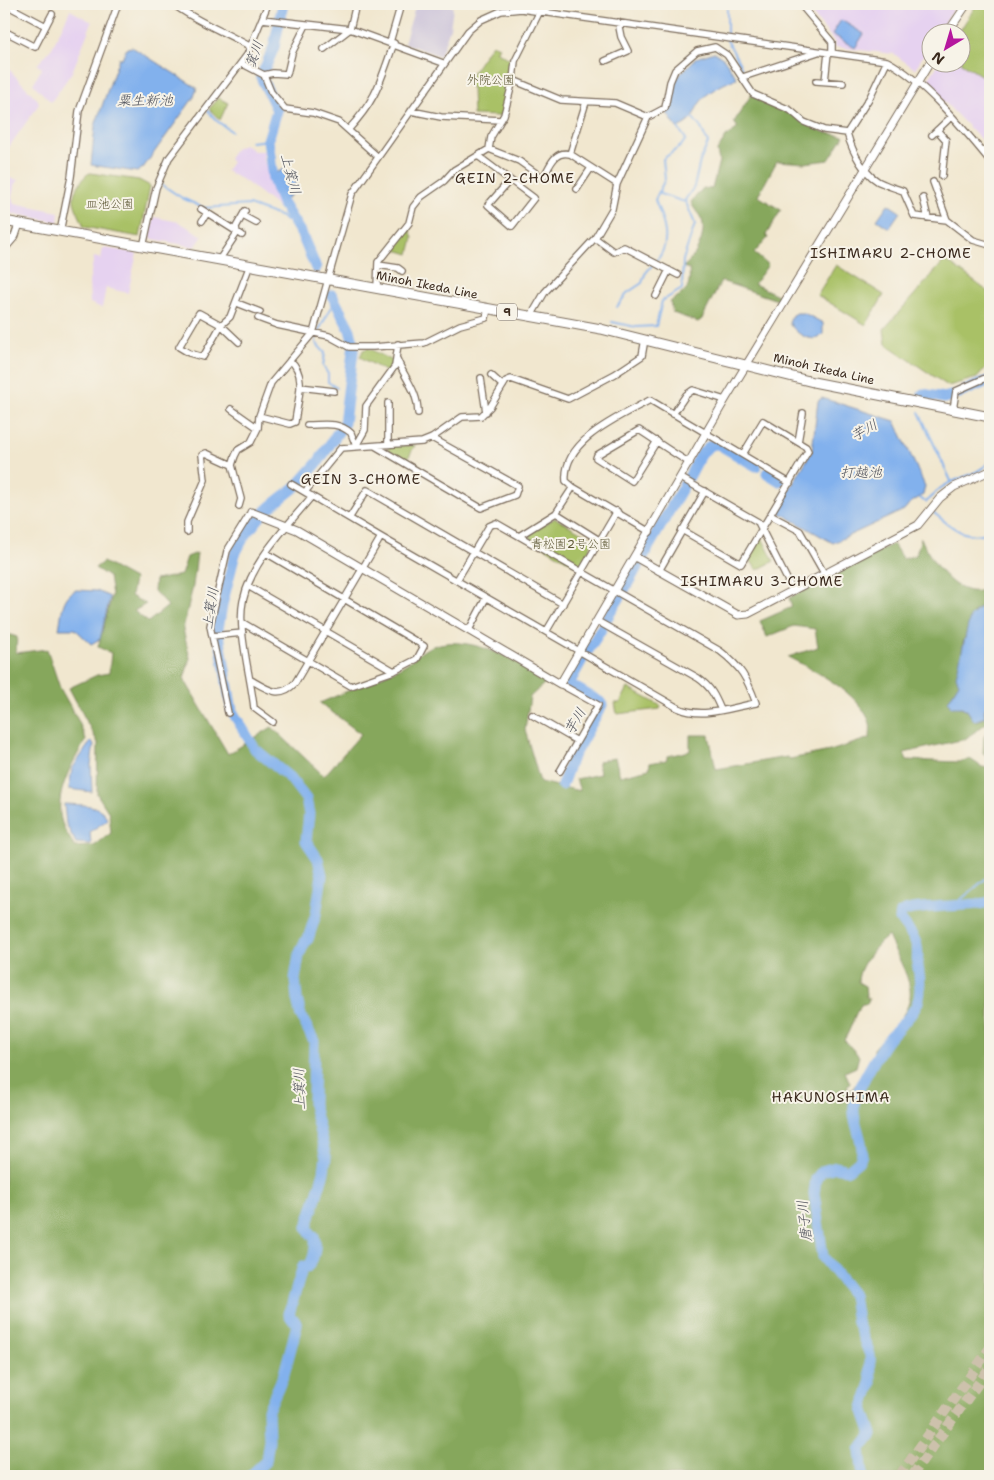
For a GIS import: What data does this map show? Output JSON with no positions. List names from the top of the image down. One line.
{"streets":{"main road":["Minoh Ikeda Line","9"]},"districts":["GEIN 2-CHOME","ISHIMARU 2-CHOME","GEIN 3-CHOME","ISHIMARU 3-CHOME","HAKUNOSHIMA"],"water":["箕川","粟生新池","上箕川","芋川","打越池","唐子川"],"parks":["外院公園","皿池公園","青松園2号公園"],"north":"bottom left"}
